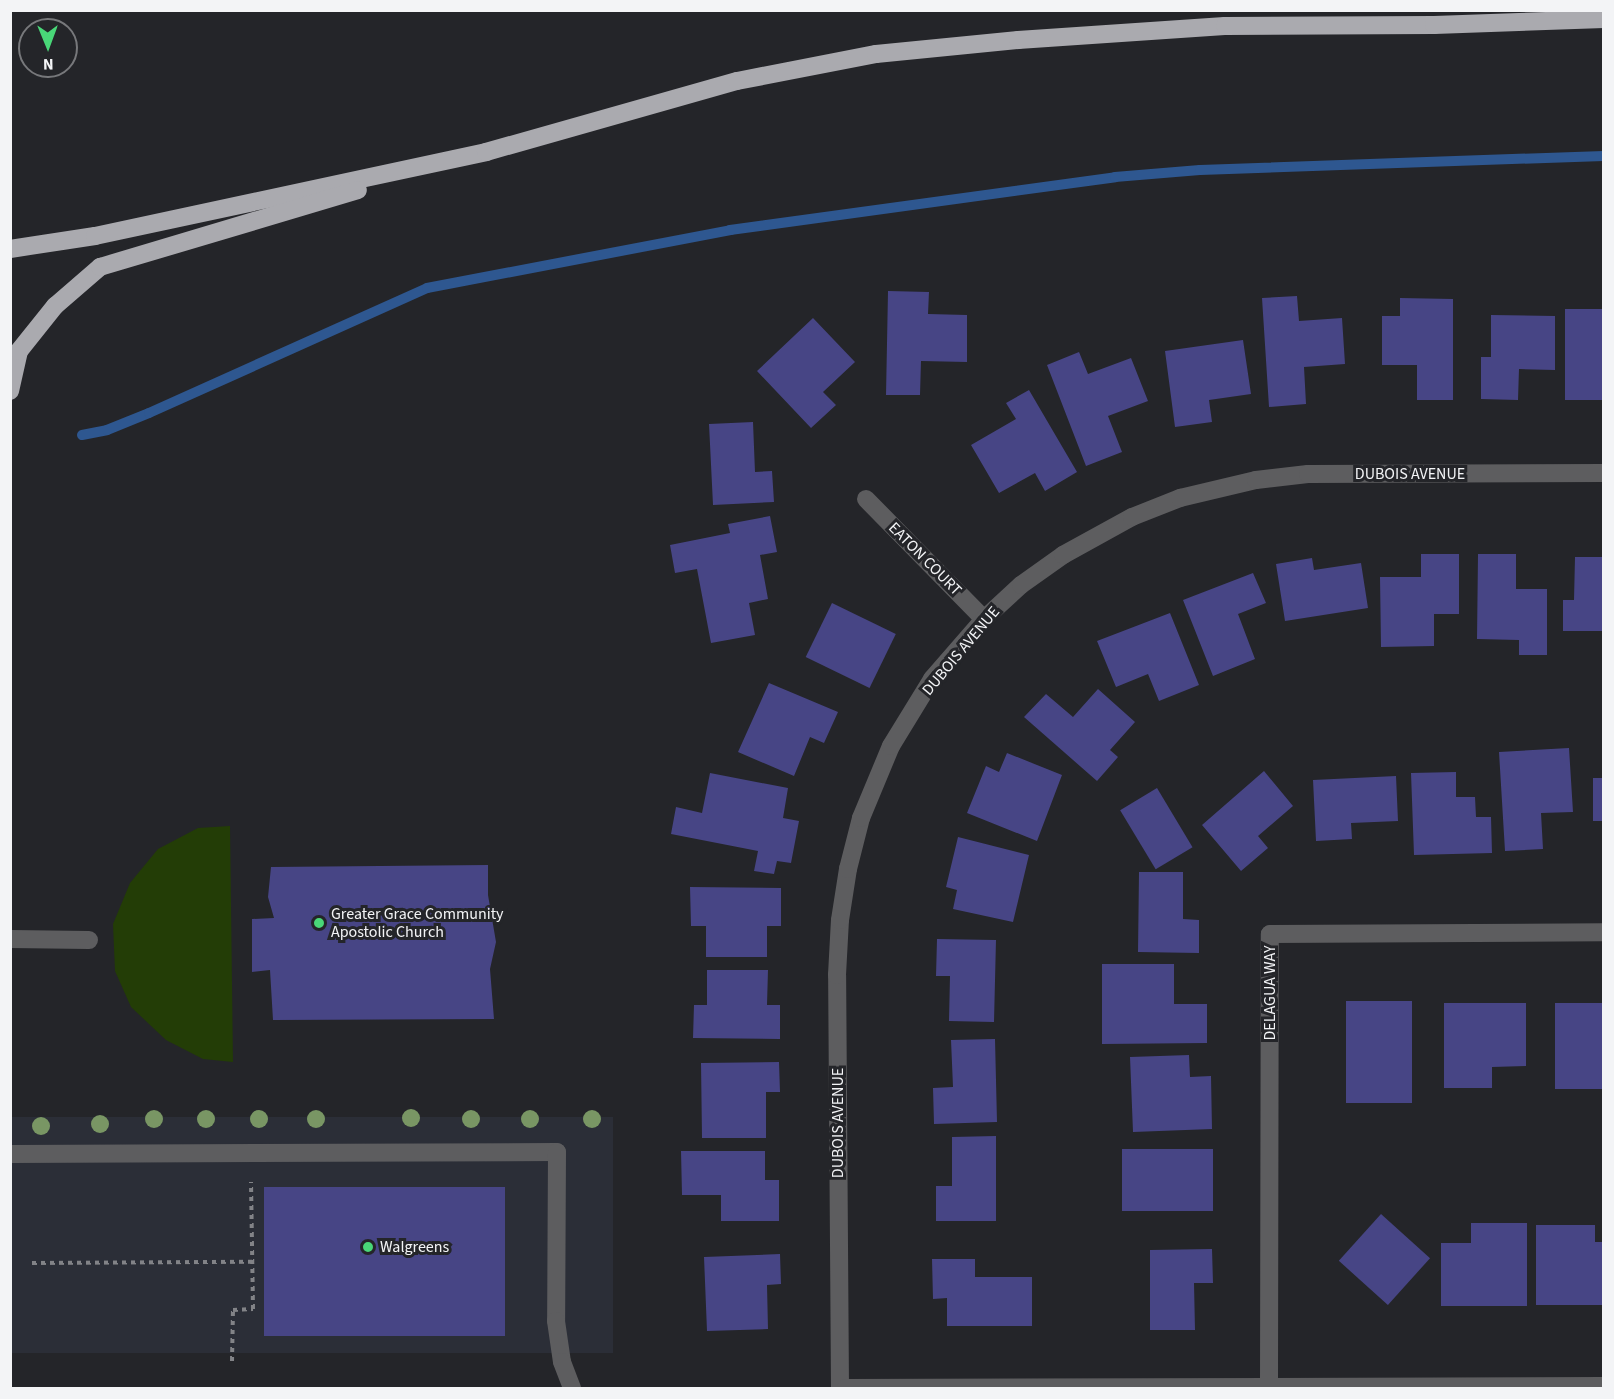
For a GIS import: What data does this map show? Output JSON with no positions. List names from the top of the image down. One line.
{"streets":{"street":["DUBOIS AVENUE","EATON COURT","DELAGUA WAY"]},"crossings":[["DUBOIS AVENUE","EATON COURT"]],"places":["Greater Grace Community Apostolic Church","Walgreens"],"north":"bottom"}
